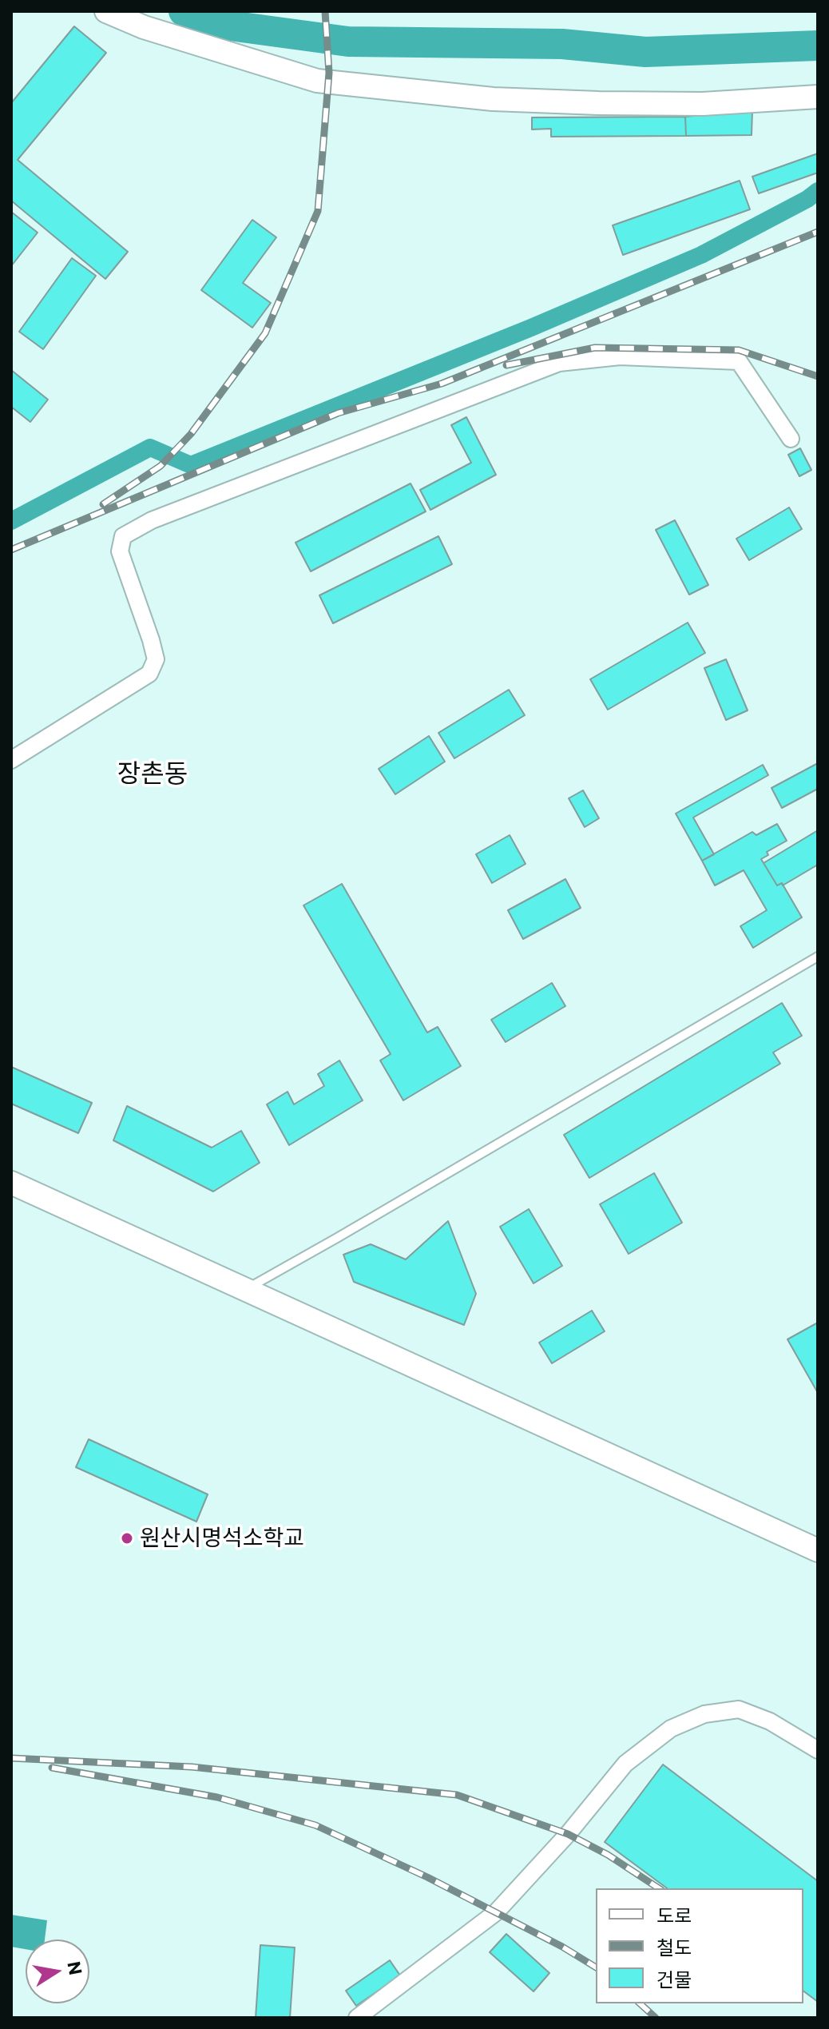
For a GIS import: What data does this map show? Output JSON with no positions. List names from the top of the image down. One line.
{"districts":["장촌동"],"places":["원산시명석소학교"],"legend":["도로","철도","건물"],"north":"right"}
